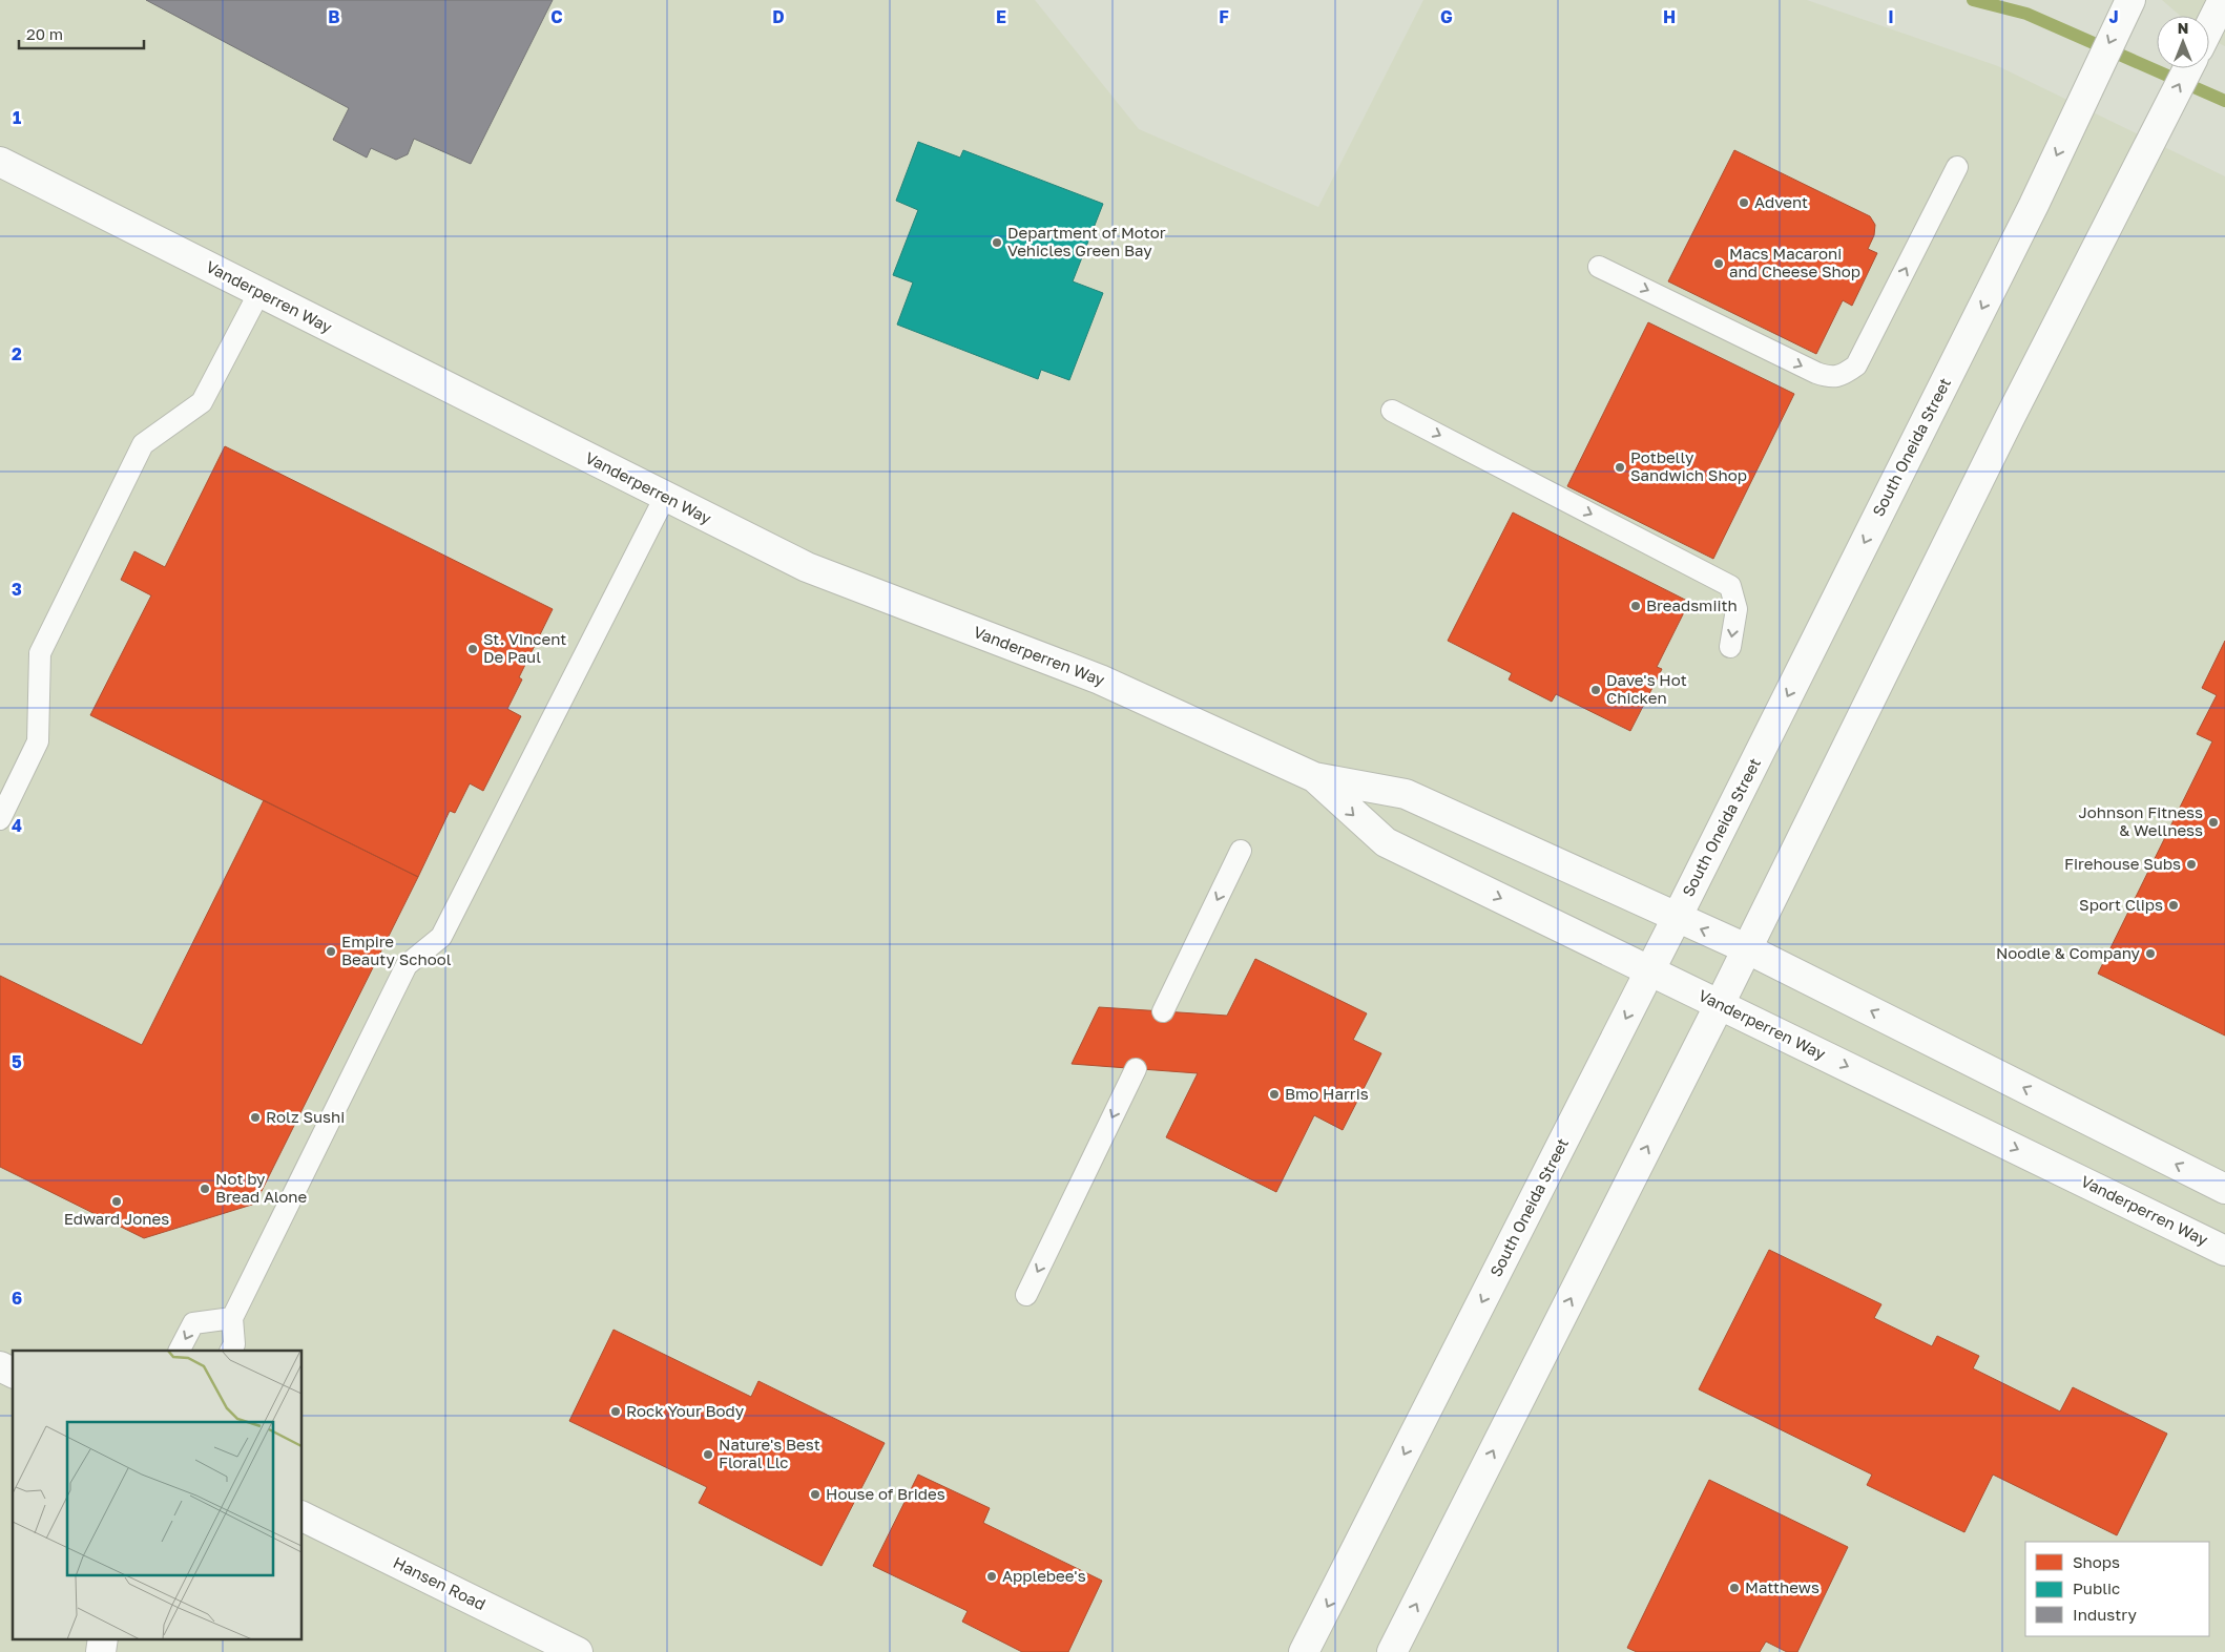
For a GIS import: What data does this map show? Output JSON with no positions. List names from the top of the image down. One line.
{"streets":{"street":["Vanderperren Way","South Oneida Street","Hansen Road"]},"crossings":[["Vanderperren Way","South Oneida Street"]],"places":["Advent","Department of Motor Vehicles Green Bay","Macs Macaroni and Cheese Shop","Potbelly Sandwich Shop","Breadsmiith","St. Vincent De Paul","Dave's Hot Chicken","Johnson Fitness & Wellness","Firehouse Subs","Sport Clips","Empire Beauty School","Noodle & Company","Bmo Harris","Rolz Sushi","Not by Bread Alone","Edward Jones","Rock Your Body","Nature's Best Floral Llc","House of Brides","Applebee's","Matthews"],"legend":["Shops","Public","Industry"],"scale_bar":"20 m","north":"top","grid":{"columns":["B","C","D","E","F","G","H","I","J"],"rows":["1","2","3","4","5","6"]}}
